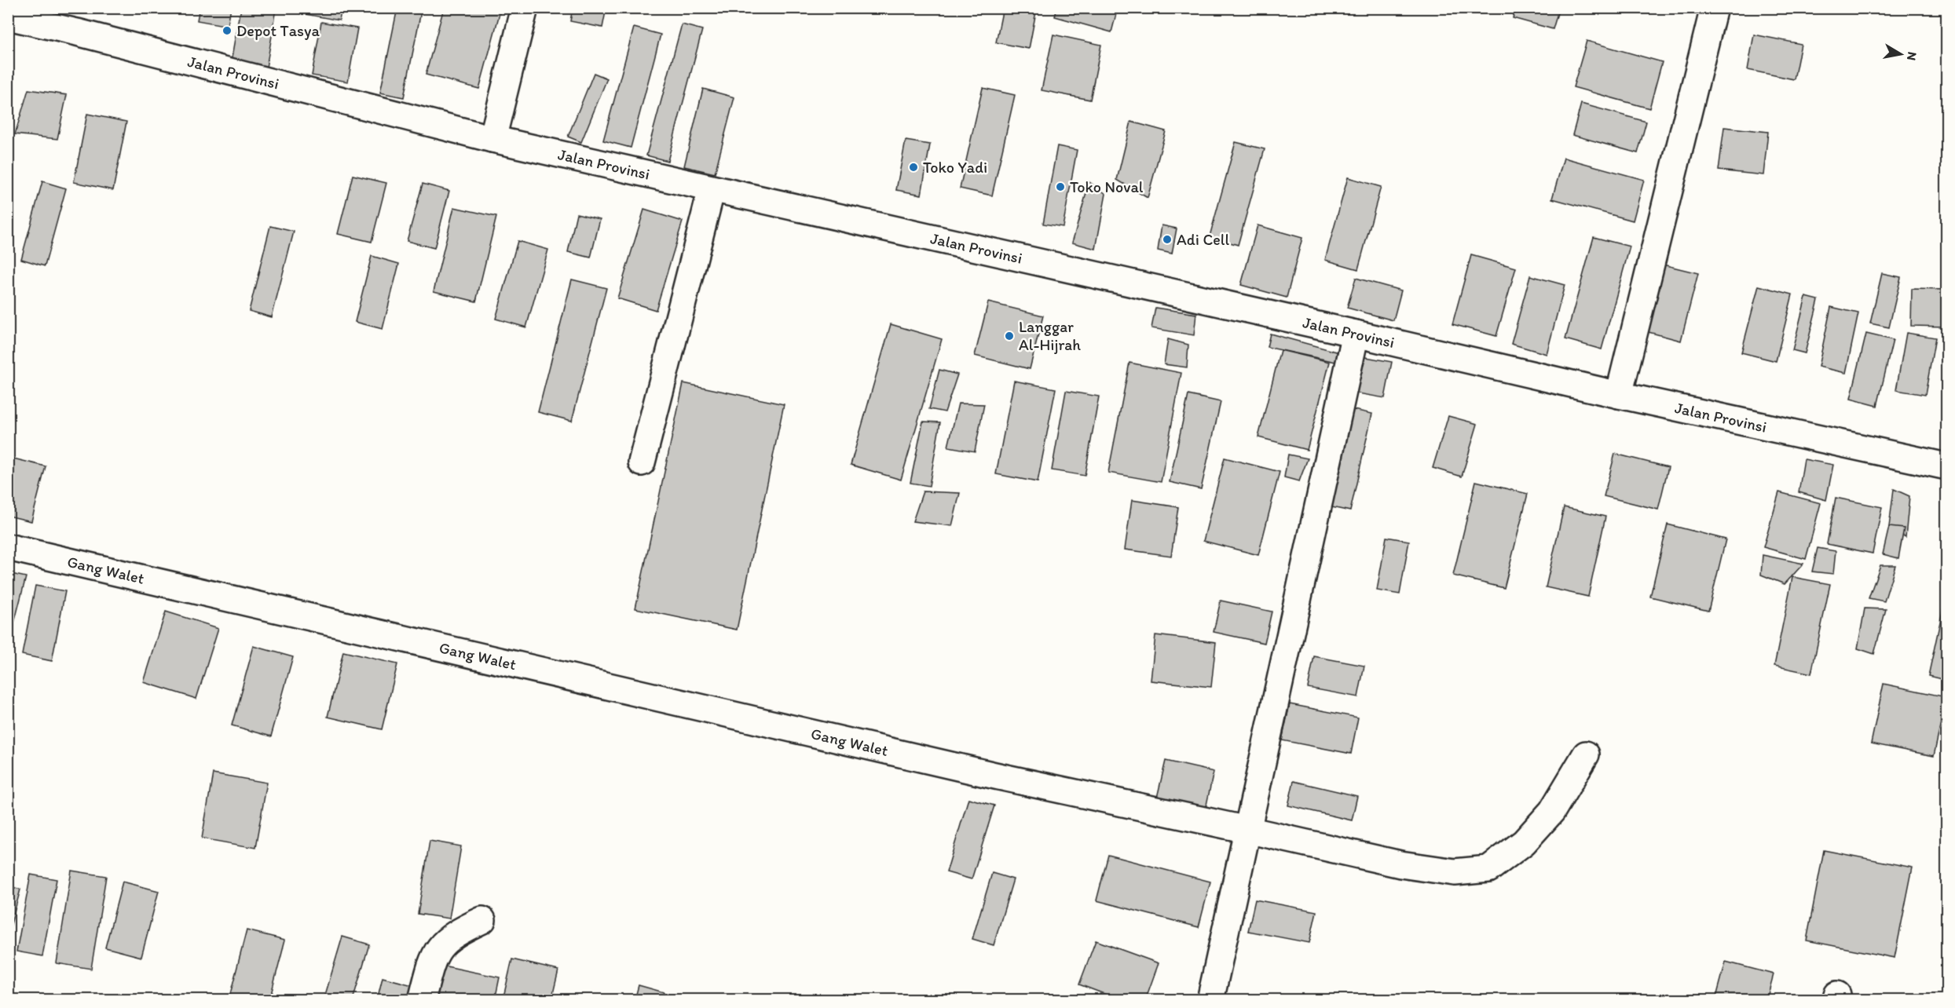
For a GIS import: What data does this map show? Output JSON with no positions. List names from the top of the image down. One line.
{"streets":{"street":["Jalan Provinsi","Gang Walet"]},"places":["Depot Tasya","Toko Yadi","Toko Noval","Adi Cell","Langgar Al-Hijrah"],"north":"right"}
